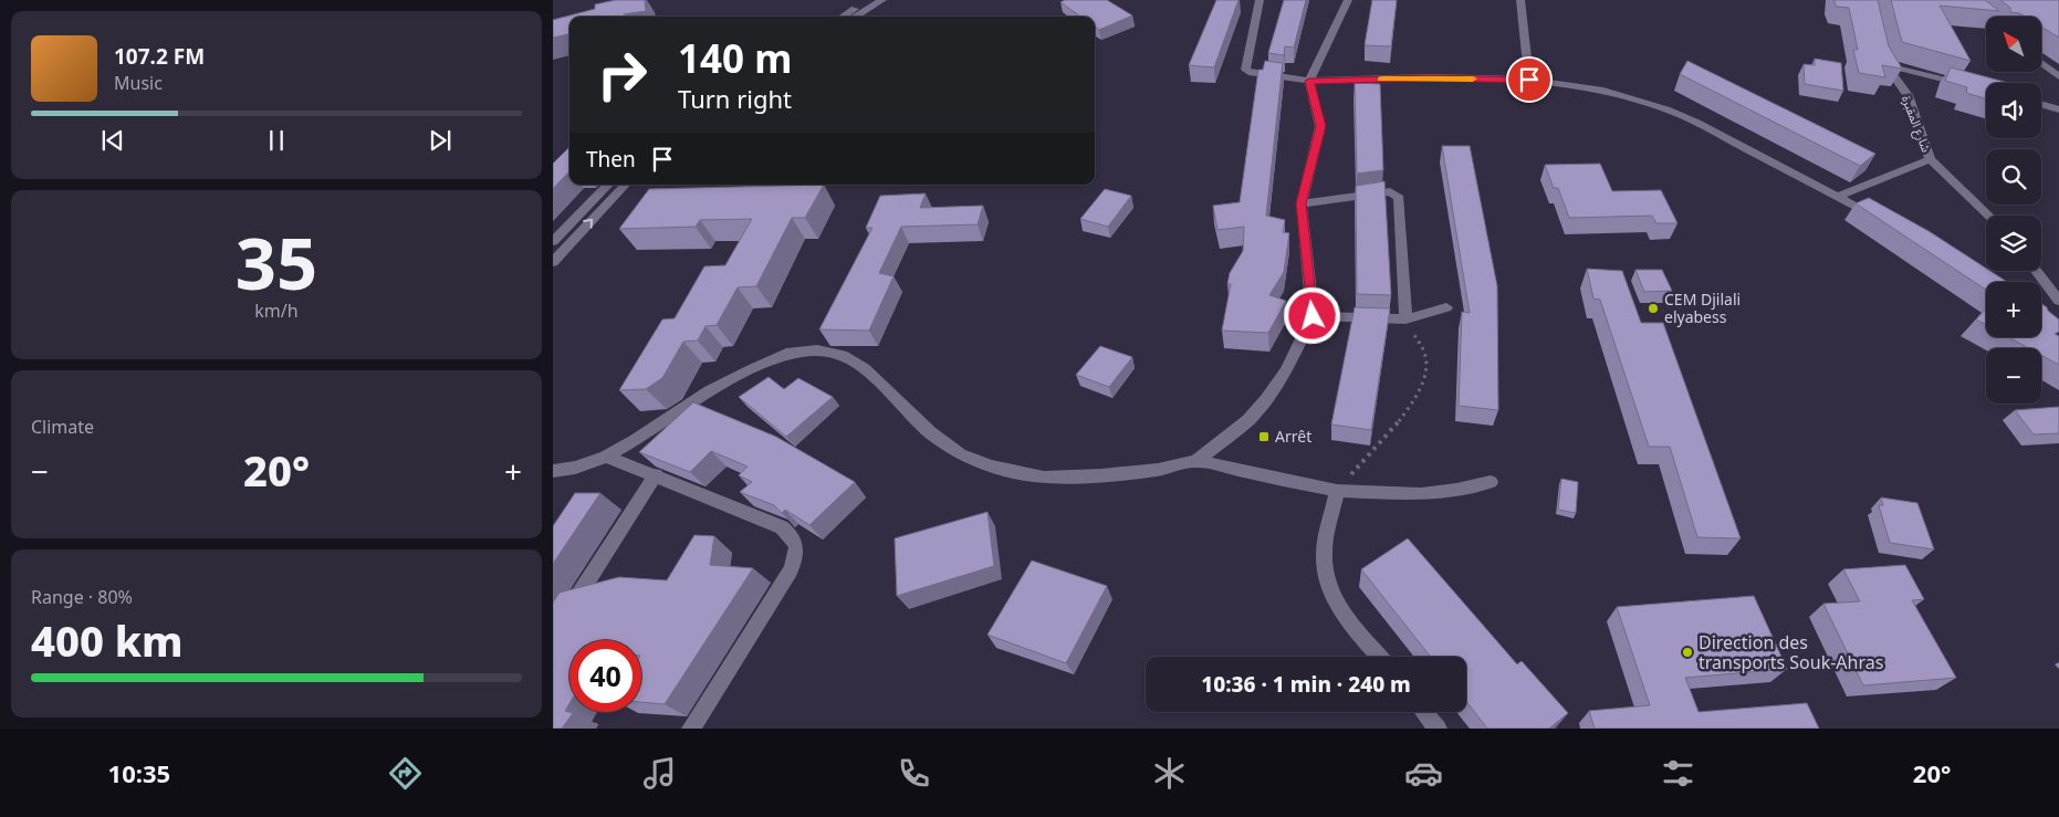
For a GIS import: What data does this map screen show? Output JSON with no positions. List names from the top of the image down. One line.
{"streets":{"street":["شارع المقبرة"]},"places":{"other":["CEM Djilali elyabess","Direction des transports Souk-Ahras"],"transit":["Arrêt"]},"north":"top left","page":{"map_buttons":["+","−"],"turn":["140 m","Turn right"],"song":["107.2 FM","Music"],"then":"Then","tile":[["35","km/h"],"Climate",["Range · 80%","400 km"]],"heat":["−","20°","+"],"limit":"40","trip":"10:36 · 1 min · 240 m","tabs":["10:35","20°"]}}
